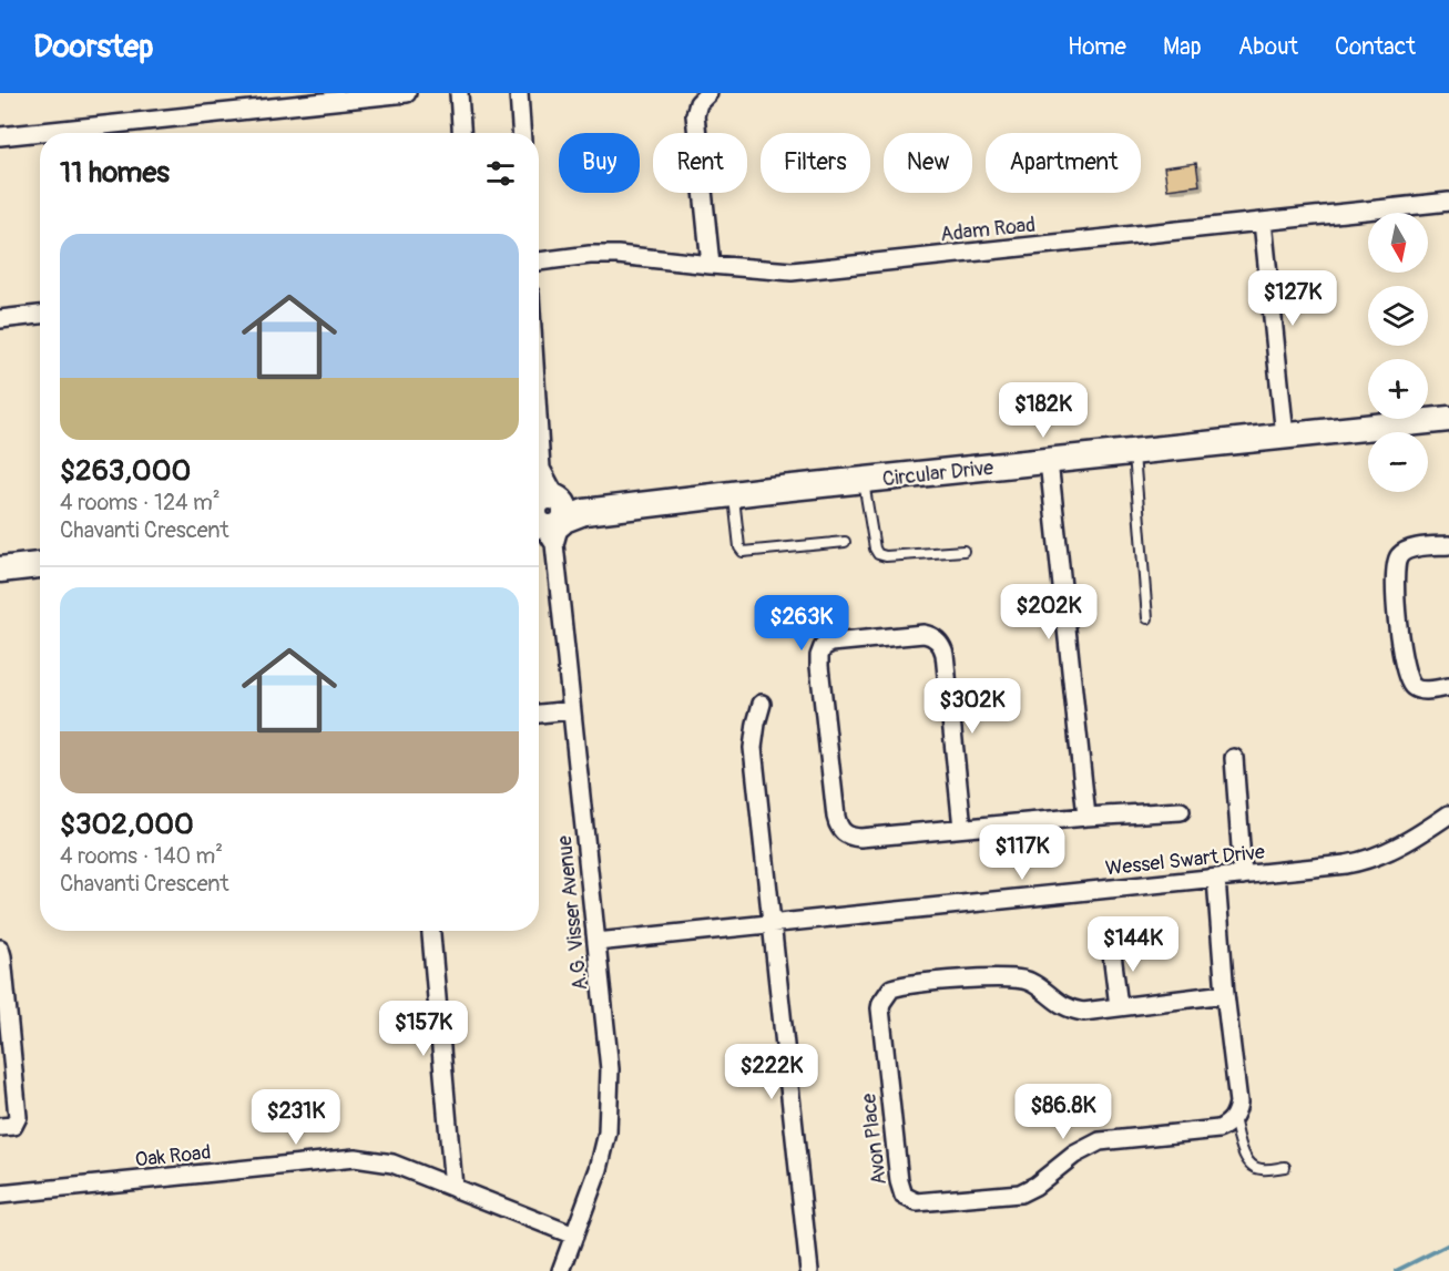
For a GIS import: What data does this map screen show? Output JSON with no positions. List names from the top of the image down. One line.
{"streets":{"street":["Adam Road","Circular Drive","Wessel Swart Drive","A.G. Visser Avenue","Avon Place","Oak Road"]},"crossings":[["Circular Drive","A.G. Visser Avenue"],["Wessel Swart Drive","A.G. Visser Avenue"],["A.G. Visser Avenue","Oak Road"]],"north":"bottom","page":{"header":"Doorstep","nav":["Home","Map","About","Contact"],"chip":["Buy","Rent","Filters","New","Apartment"],"heading":"11 homes","map_buttons":["+","−"],"list":[{"name":"$263,000","note":"4 rooms · 124 m² · Chavanti Crescent"},{"name":"$302,000","note":"4 rooms · 140 m² · Chavanti Crescent"}],"price":["$127K","$182K","$202K","$263K","$302K","$117K","$144K","$157K","$222K","$86.8K","$231K"]}}
